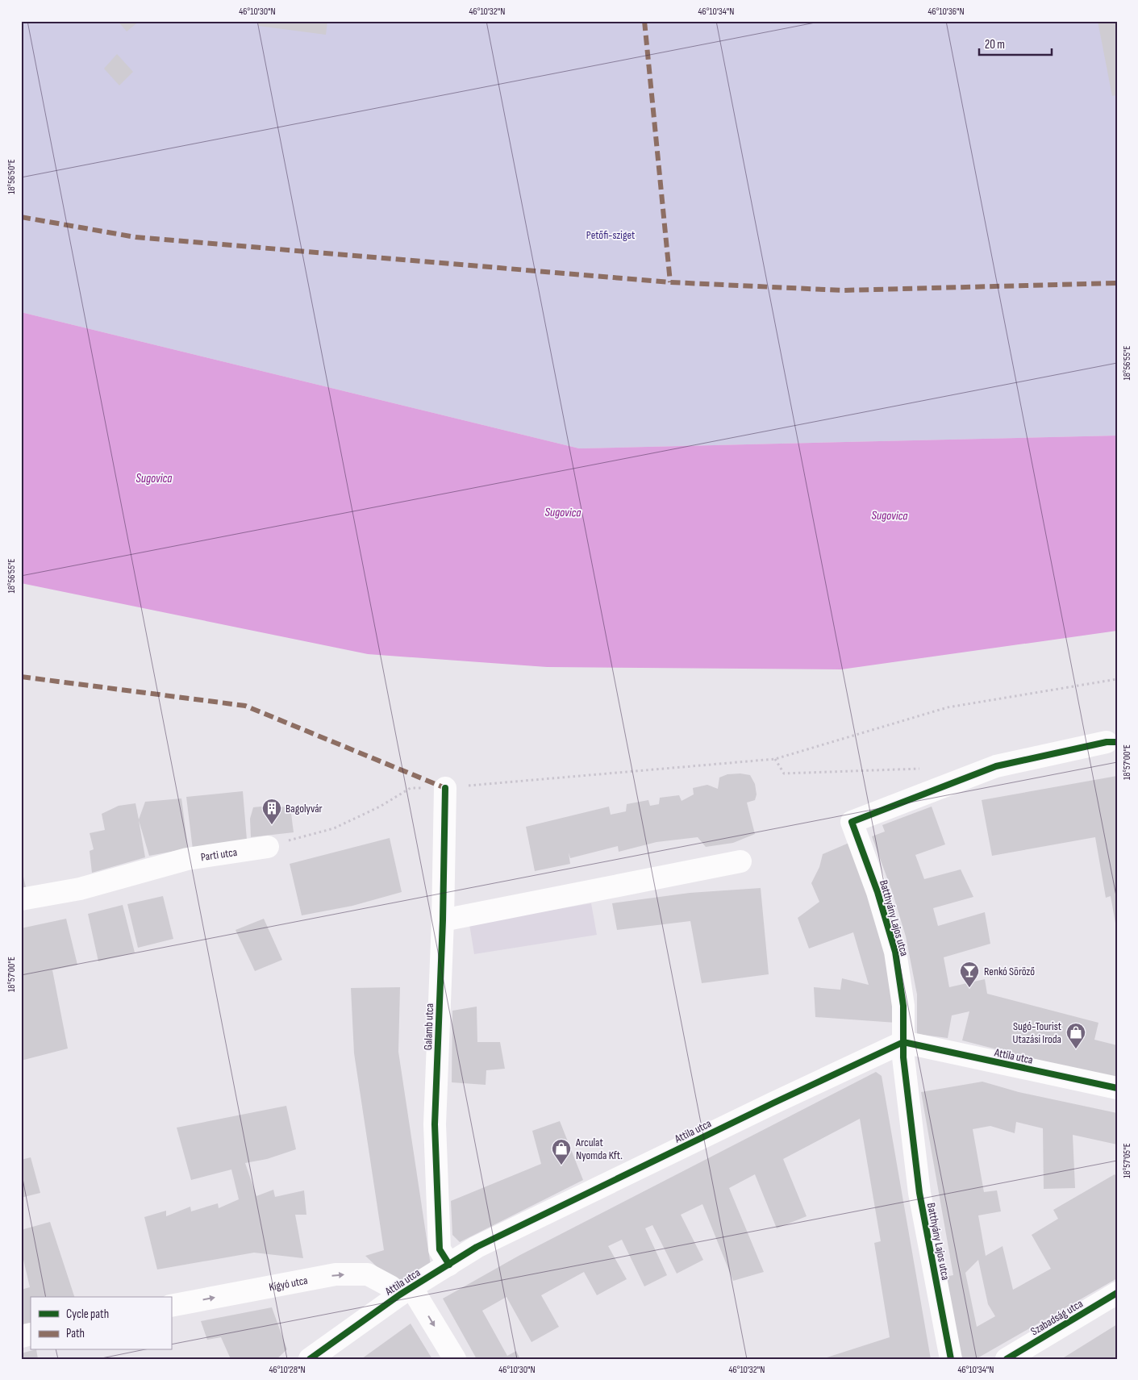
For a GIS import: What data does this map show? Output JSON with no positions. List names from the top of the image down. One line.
{"streets":{"street":["Parti utca","Batthyány Lajos utca","Galamb utca","Attila utca","Kígyó utca","Szabadság utca"]},"crossings":[["Batthyány Lajos utca","Attila utca"],["Galamb utca","Attila utca"],["Attila utca","Kígyó utca"]],"one_way":["Kígyó utca"],"water":["Sugovica"],"parks":["Petőfi-sziget"],"places":{"building":["Bagolyvár"],"bar":["Renkó Söröző"],"shop":["Sugó-Tourist Utazási Iroda","Arculat Nyomda Kft."]},"legend":["Cycle path","Path"],"scale_bar":"20 m","coordinates":["46°10'30\"N","46°10'32\"N","46°10'34\"N","46°10'36\"N","18°56'50\"E","18°56'55\"E","18°57'00\"E","18°57'05\"E","46°10'28\"N"]}
